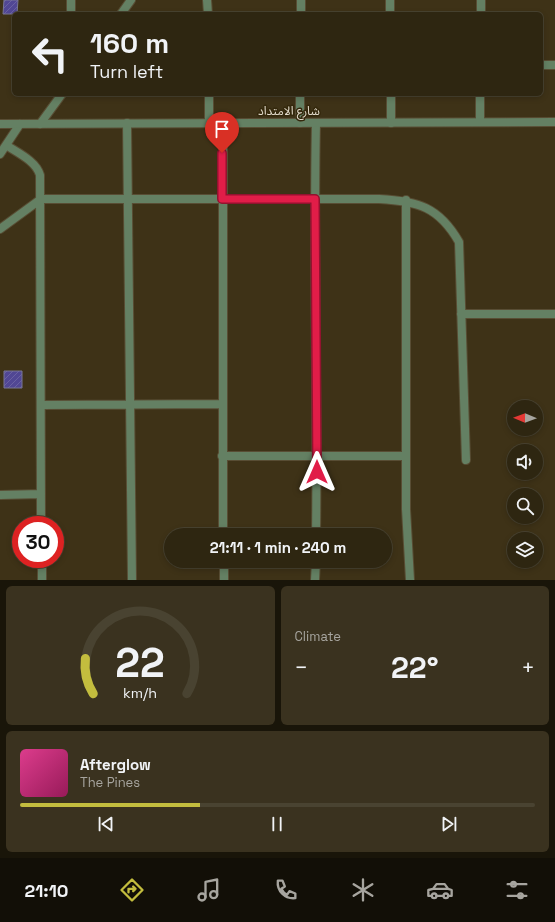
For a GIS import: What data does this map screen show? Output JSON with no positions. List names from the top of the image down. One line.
{"streets":{"street":["شارع الامتداد"]},"north":"left","page":{"turn":["160 m","Turn left"],"limit":"30","trip":"21:11 · 1 min · 240 m","tile":"Climate","heat":["−","22°","+"],"song":["Afterglow","The Pines"],"tabs":"21:10","gauge":["22","km/h"]}}
